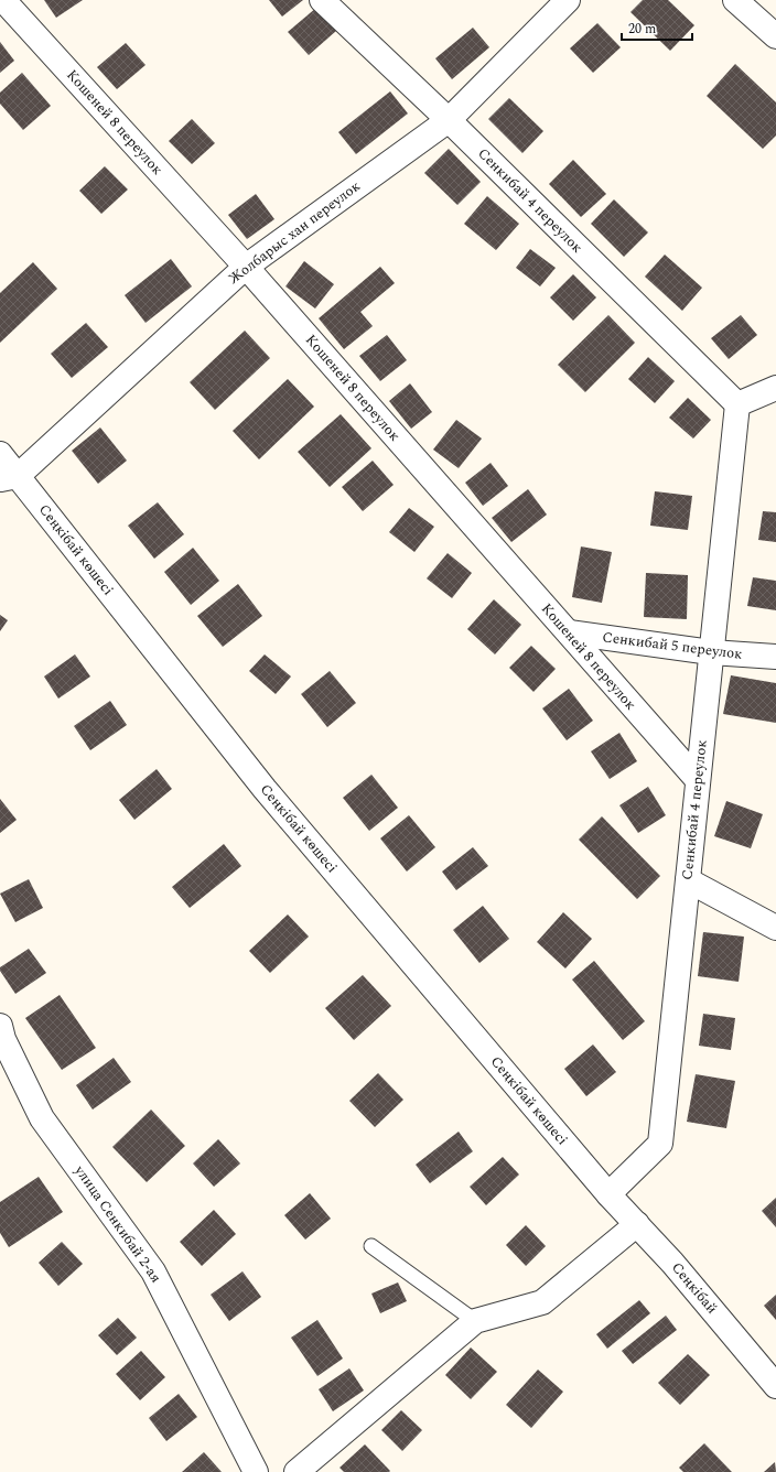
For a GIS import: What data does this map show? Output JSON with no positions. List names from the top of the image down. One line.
{"streets":{"street":["Кошеней 8 переулок","Сенкибай 4 переулок","Жолбарыс хан переулок","Сеңкібай көшесі","Сенкибай 5 переулок","улица Сенкибай 2-ая","Сеңкібай"]},"crossings":[["Кошеней 8 переулок","Сенкибай 4 переулок"],["Кошеней 8 переулок","Жолбарыс хан переулок"],["Кошеней 8 переулок","Сенкибай 5 переулок"],["Сенкибай 4 переулок","Жолбарыс хан переулок"],["Сенкибай 4 переулок","Сеңкібай көшесі"],["Сенкибай 4 переулок","Сенкибай 5 переулок"],["Сенкибай 4 переулок","Сеңкібай"],["Жолбарыс хан переулок","Сеңкібай көшесі"],["Сеңкібай көшесі","Сеңкібай"]],"scale_bar":"20 m"}
